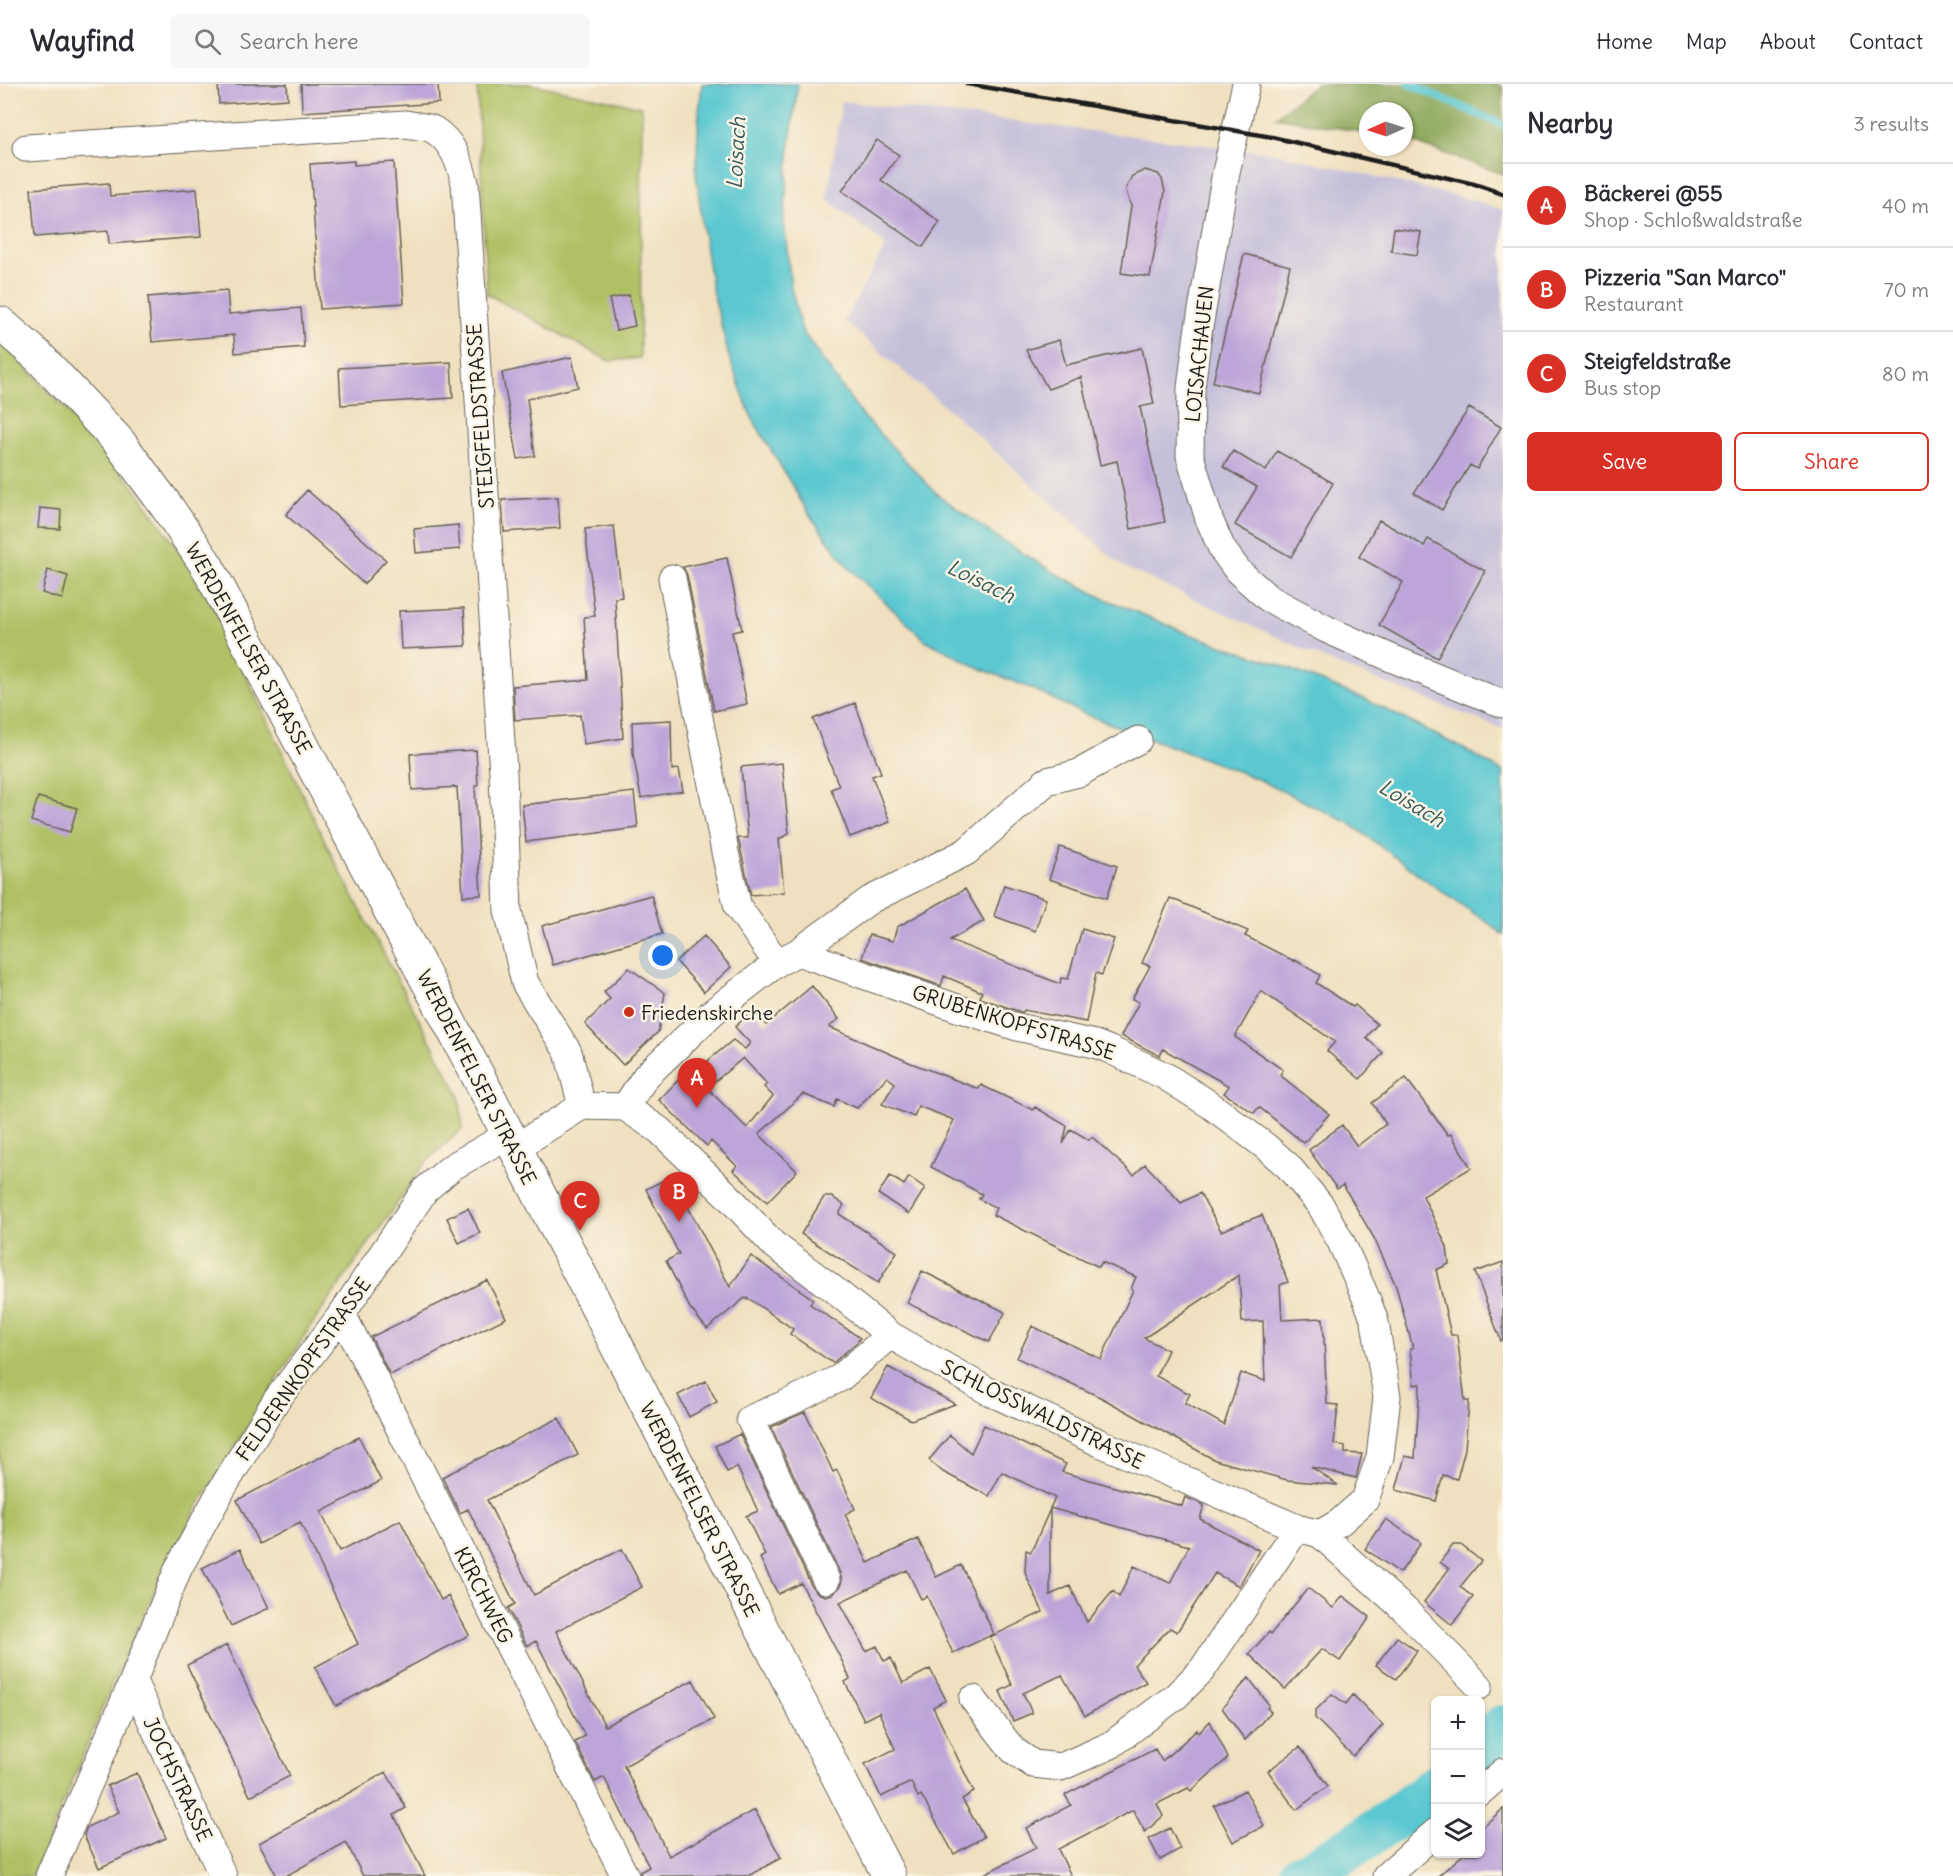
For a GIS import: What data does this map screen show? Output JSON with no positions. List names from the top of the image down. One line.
{"streets":{"street":["LOISACHAUEN","STEIGFELDSTRASSE","WERDENFELSER STRASSE","GRUBENKOPFSTRASSE","FELDERNKOPFSTRASSE","SCHLOSSWALDSTRASSE","KIRCHWEG","JOCHSTRASSE"]},"crossings":[["STEIGFELDSTRASSE","FELDERNKOPFSTRASSE"],["WERDENFELSER STRASSE","FELDERNKOPFSTRASSE"],["GRUBENKOPFSTRASSE","SCHLOSSWALDSTRASSE"],["FELDERNKOPFSTRASSE","KIRCHWEG"],["FELDERNKOPFSTRASSE","JOCHSTRASSE"]],"water":["Loisach"],"places":["Friedenskirche"],"north":"left","page":{"header":"Wayfind","search":"Search here","nav":["Home","Map","About","Contact"],"heading":["Nearby","3 results"],"list":[{"mark":"A","name":"Bäckerei @55","note":"Shop · Schloßwaldstraße","value":"40 m"},{"mark":"B","name":"Pizzeria \"San Marco\"","note":"Restaurant","value":"70 m"},{"mark":"C","name":"Steigfeldstraße","note":"Bus stop","value":"80 m"}],"buttons":["Save","Share"],"pins":["A","B","C"],"map_buttons":["+","−"]}}
